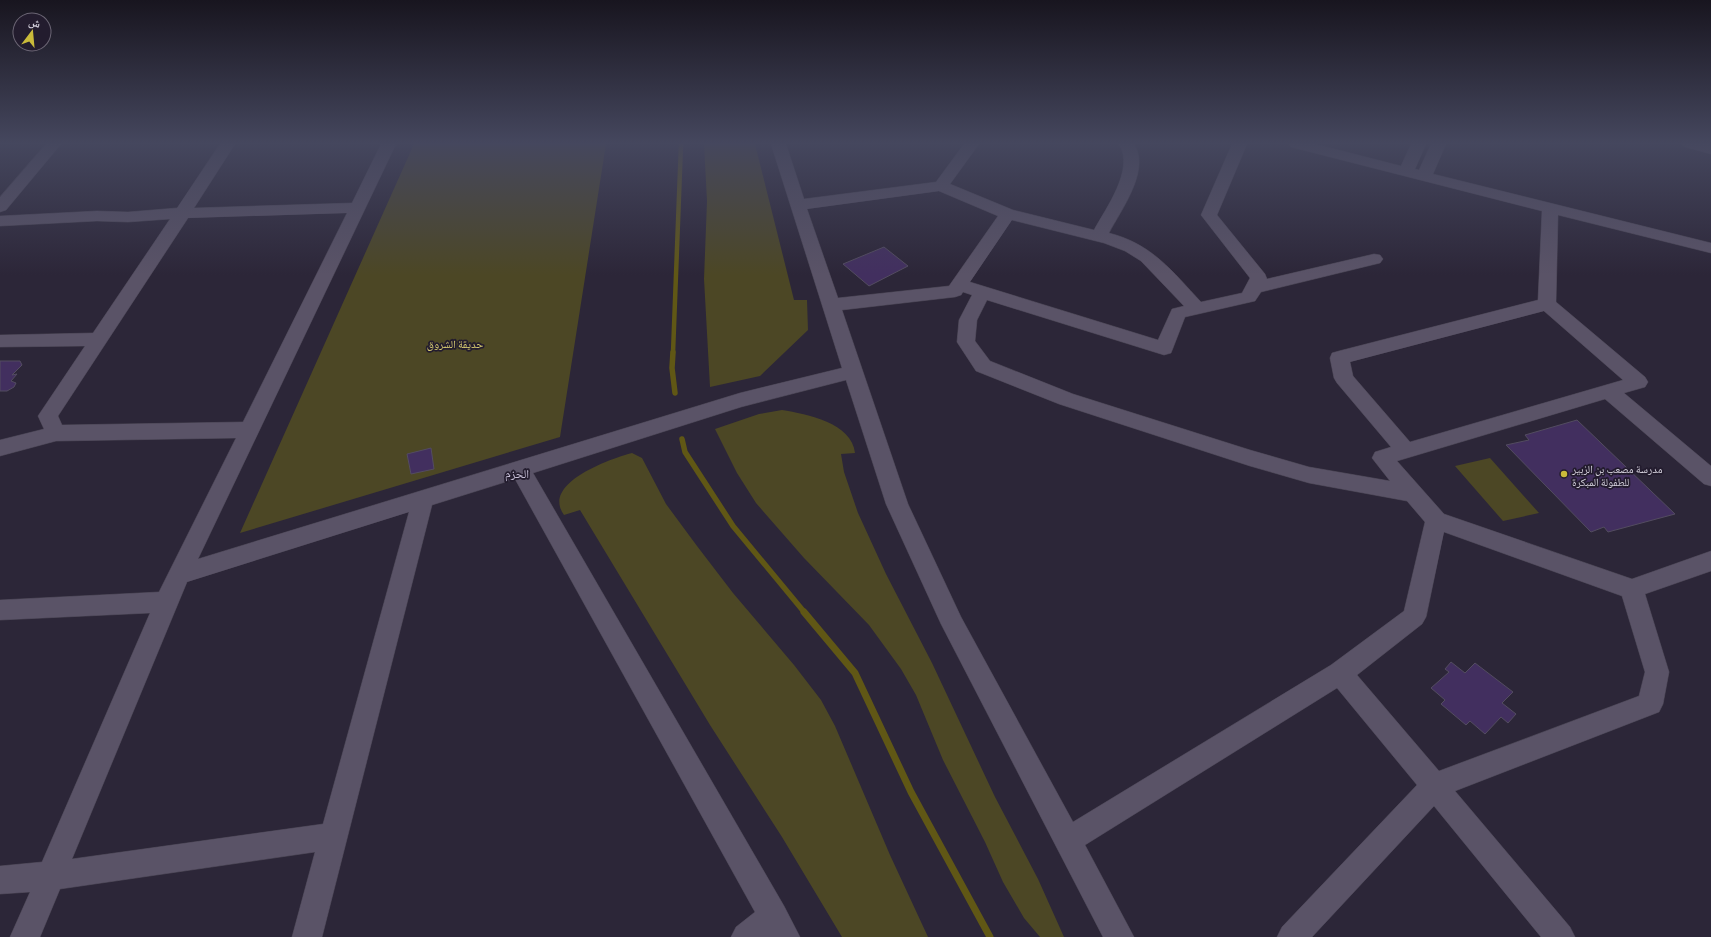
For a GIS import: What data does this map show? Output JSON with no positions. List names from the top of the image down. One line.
{"districts":["الحزم"],"parks":["حديقة الشروق"],"places":["مدرسة مصعب بن الزبير للطفولة المبكرة"],"north":"top"}
